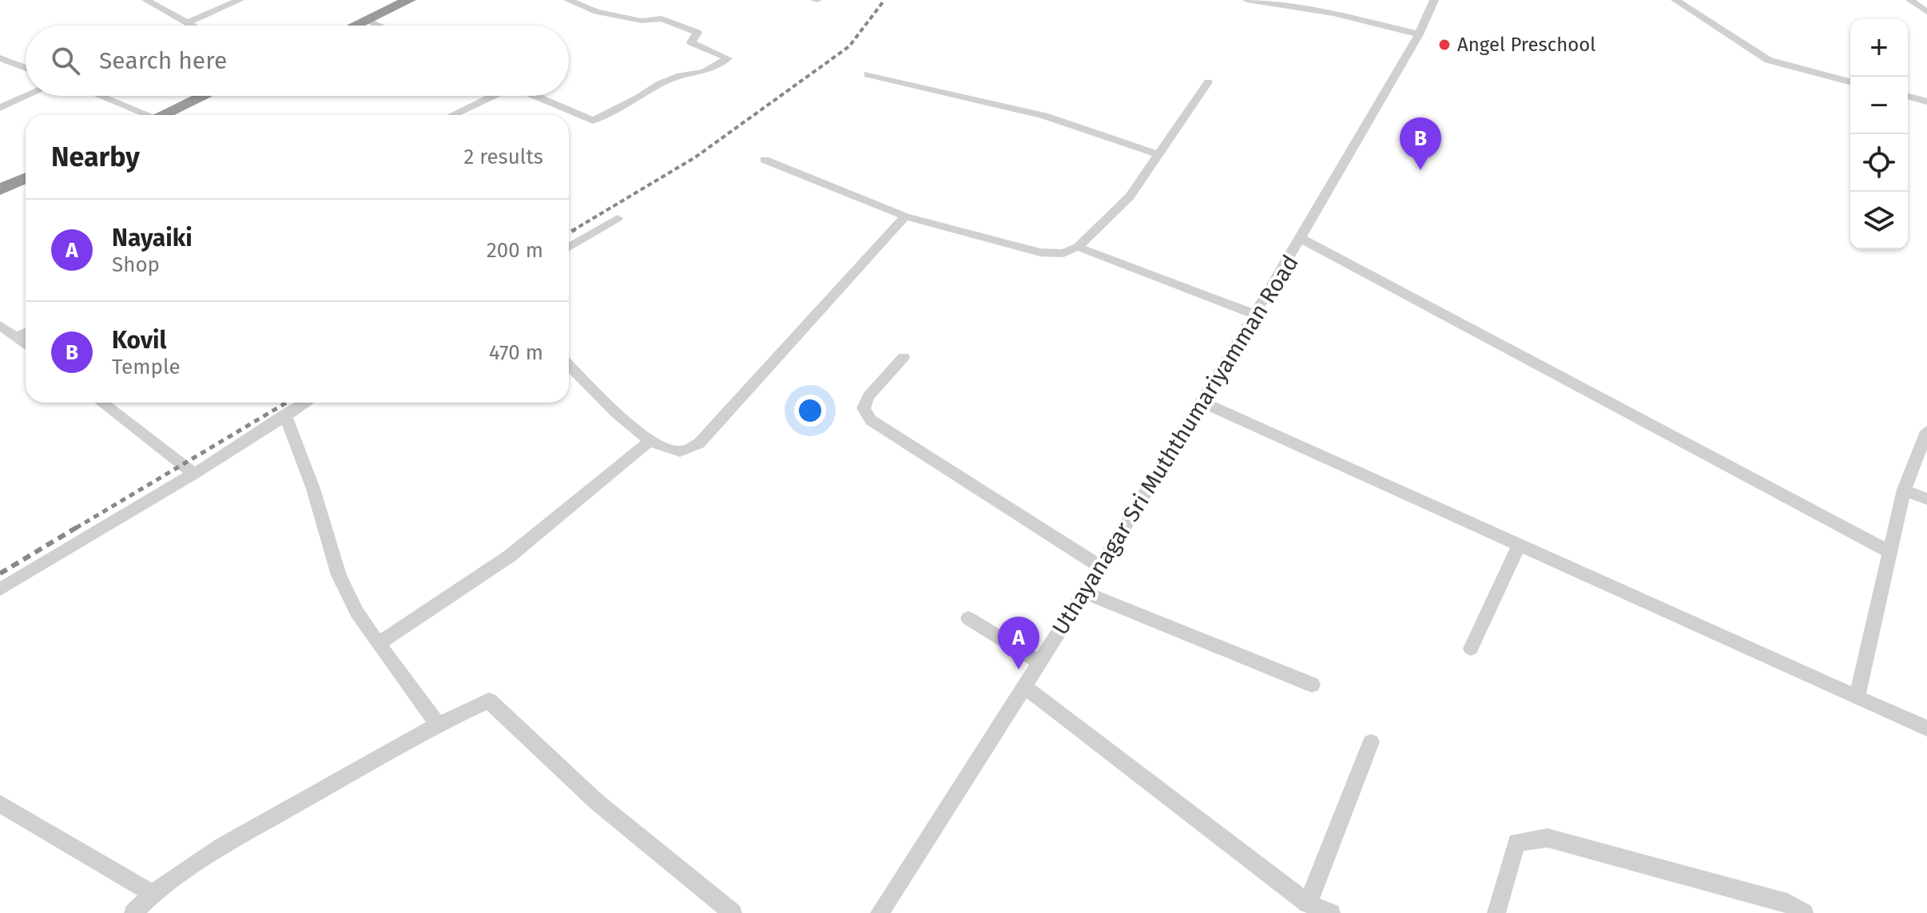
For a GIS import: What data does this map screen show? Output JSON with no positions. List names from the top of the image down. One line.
{"streets":{"street":["Uthayanagar Sri Muththumariyamman Road"]},"places":["Angel Preschool"],"page":{"map_buttons":["+","−"],"search":"Search here","heading":["Nearby","2 results"],"pins":["B","A"],"list":[{"mark":"A","name":"Nayaiki","note":"Shop","value":"200 m"},{"mark":"B","name":"Kovil","note":"Temple","value":"470 m"}]}}
